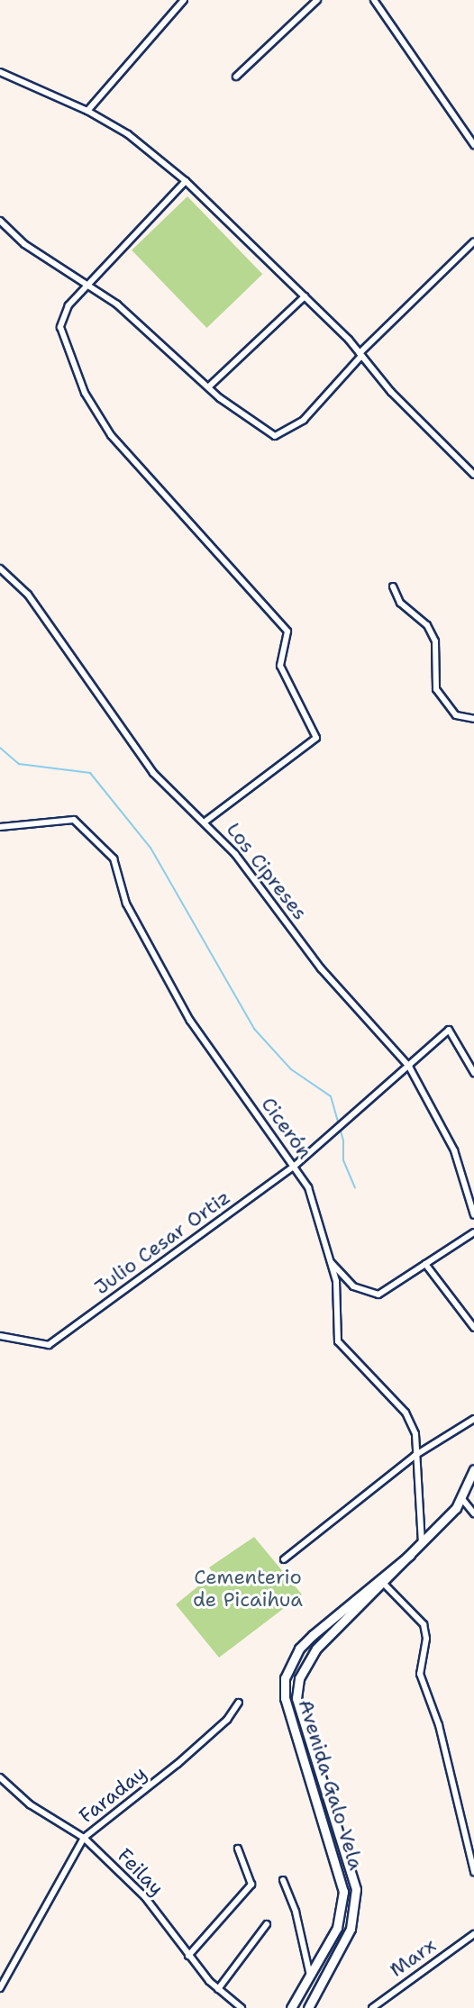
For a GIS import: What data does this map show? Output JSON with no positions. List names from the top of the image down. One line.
{"streets":{"main road":["Avenida Galo Vela"],"street":["Los Cipreses","Cicerón","Julio Cesar Ortiz","Faraday","Feilay","Marx"]},"crossings":[["Los Cipreses","Julio Cesar Ortiz"],["Cicerón","Julio Cesar Ortiz"],["Cicerón","Avenida Galo Vela"],["Faraday","Feilay"]],"parks":["Cementerio de Picaihua"]}
